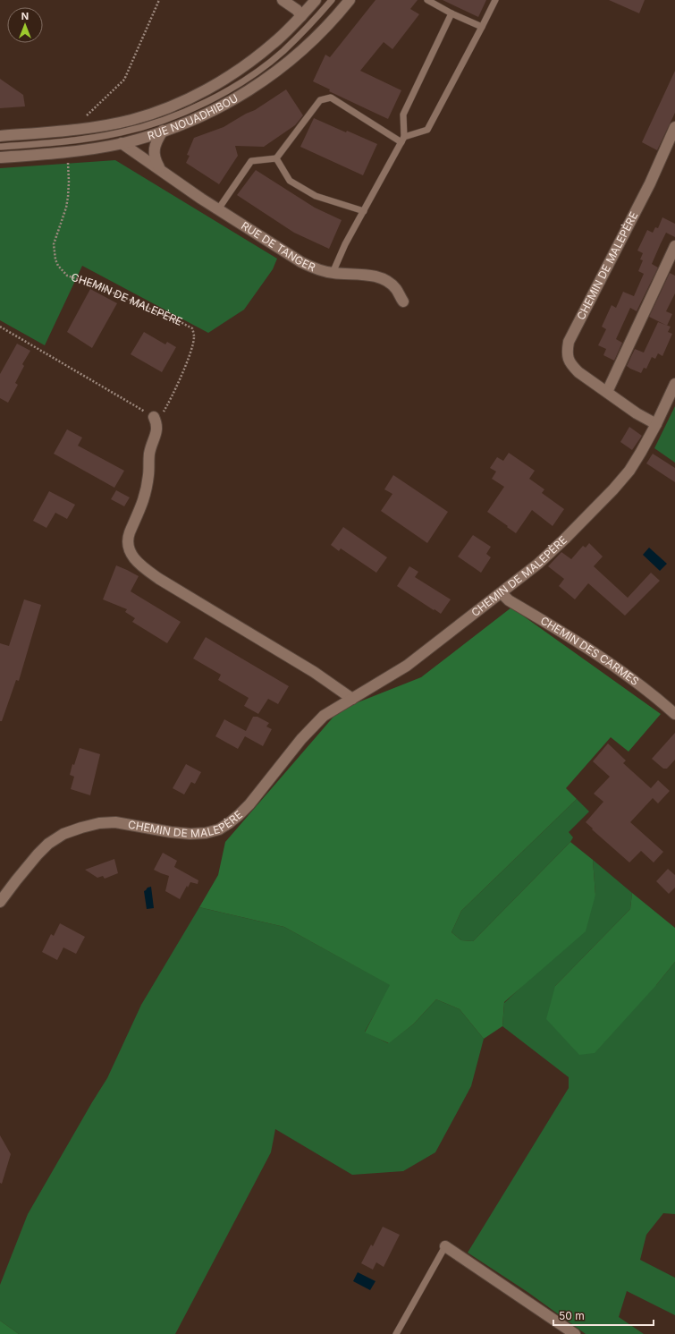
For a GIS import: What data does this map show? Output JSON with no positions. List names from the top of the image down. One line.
{"streets":{"street":["RUE NOUADHIBOU","RUE DE TANGER","CHEMIN DE MALEPÈRE","CHEMIN DES CARMES"]},"crossings":[["RUE NOUADHIBOU","RUE DE TANGER"],["RUE NOUADHIBOU","CHEMIN DE MALEPÈRE"],["CHEMIN DE MALEPÈRE","CHEMIN DES CARMES"]],"scale_bar":"50 m","north":"top"}
